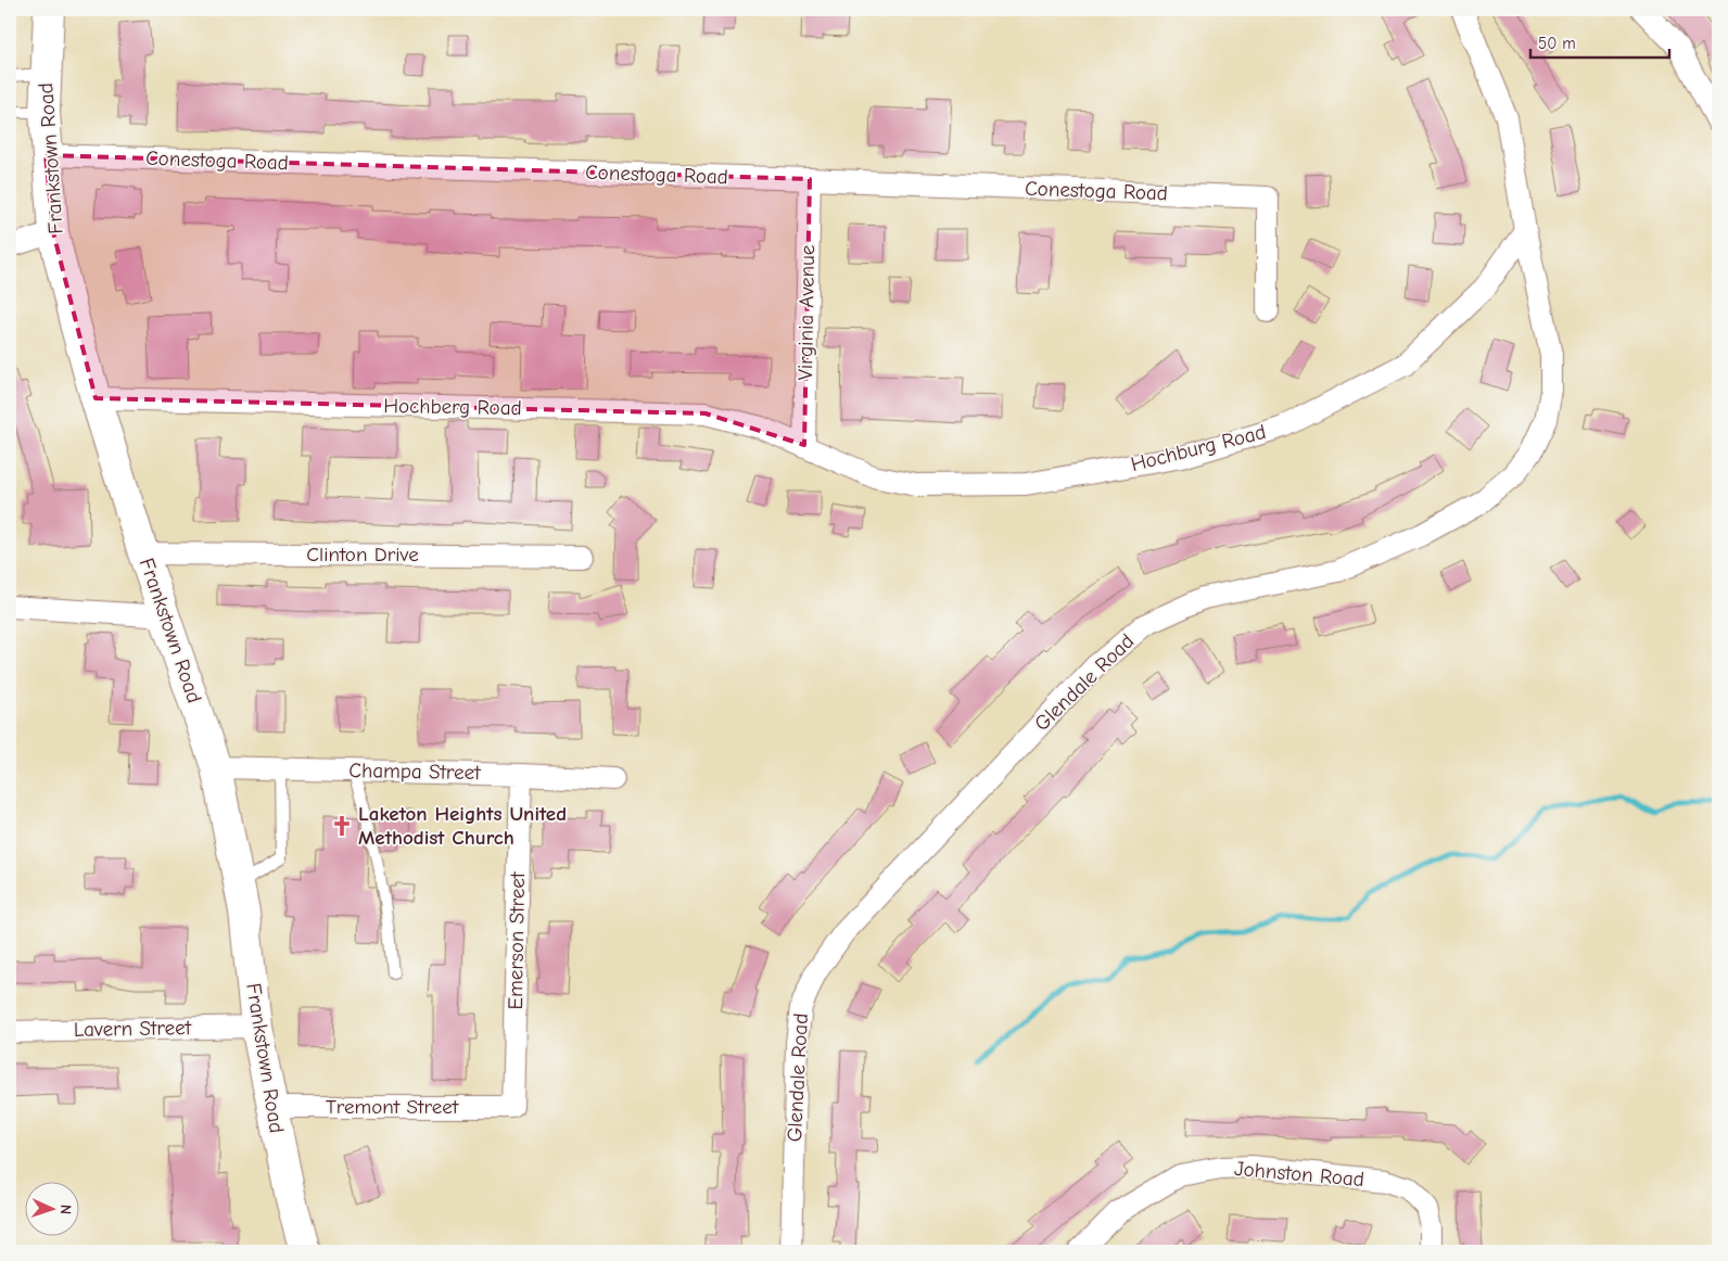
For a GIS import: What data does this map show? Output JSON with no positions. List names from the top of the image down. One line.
{"streets":{"main road":["Frankstown Road"],"street":["Conestoga Road","Virginia Avenue","Hochberg Road","Hochburg Road","Clinton Drive","Glendale Road","Champa Street","Emerson Street","Lavern Street","Tremont Street","Johnston Road"]},"crossings":[["Frankstown Road","Conestoga Road"],["Frankstown Road","Hochberg Road"],["Frankstown Road","Clinton Drive"],["Frankstown Road","Champa Street"],["Frankstown Road","Lavern Street"],["Frankstown Road","Tremont Street"],["Conestoga Road","Virginia Avenue"],["Virginia Avenue","Hochberg Road"],["Virginia Avenue","Hochburg Road"],["Hochberg Road","Hochburg Road"],["Hochburg Road","Glendale Road"],["Champa Street","Emerson Street"],["Emerson Street","Tremont Street"]],"places":{"church":["Laketon Heights United Methodist Church"]},"scale_bar":"50 m","north":"right"}
